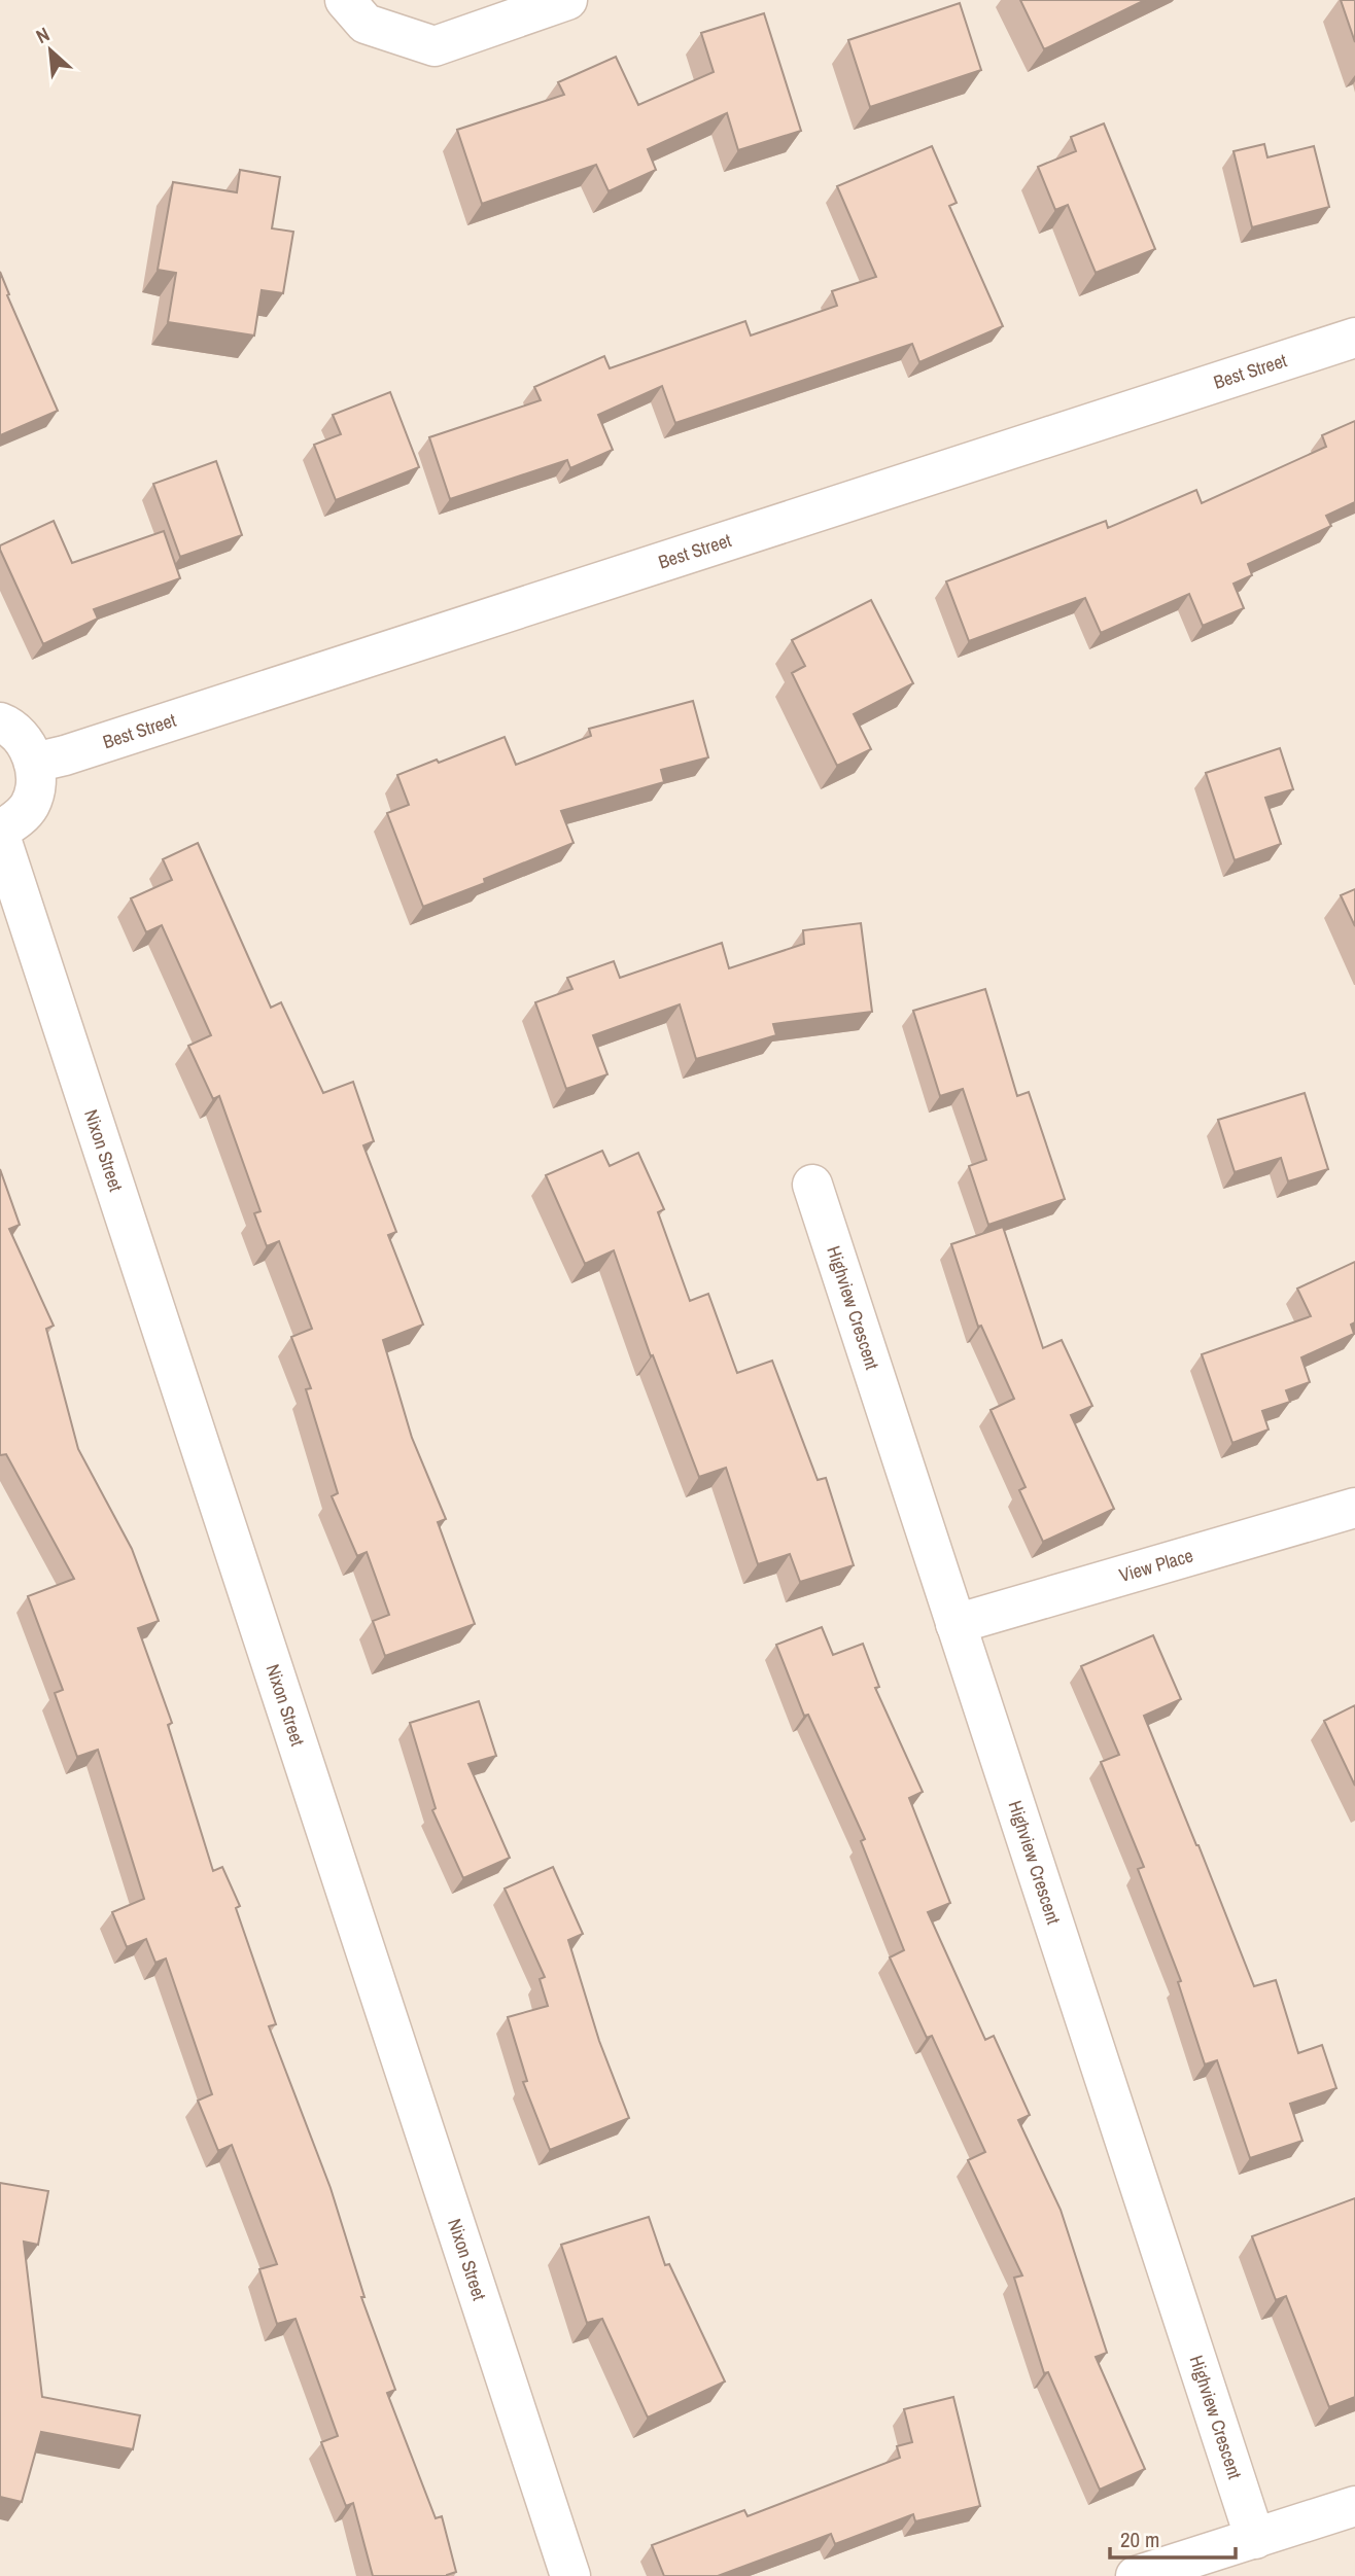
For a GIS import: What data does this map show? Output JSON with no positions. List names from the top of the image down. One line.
{"streets":{"street":["Best Street","Nixon Street","Highview Crescent","View Place"]},"crossings":[["Highview Crescent","View Place"]],"scale_bar":"20 m","north":"top left"}
